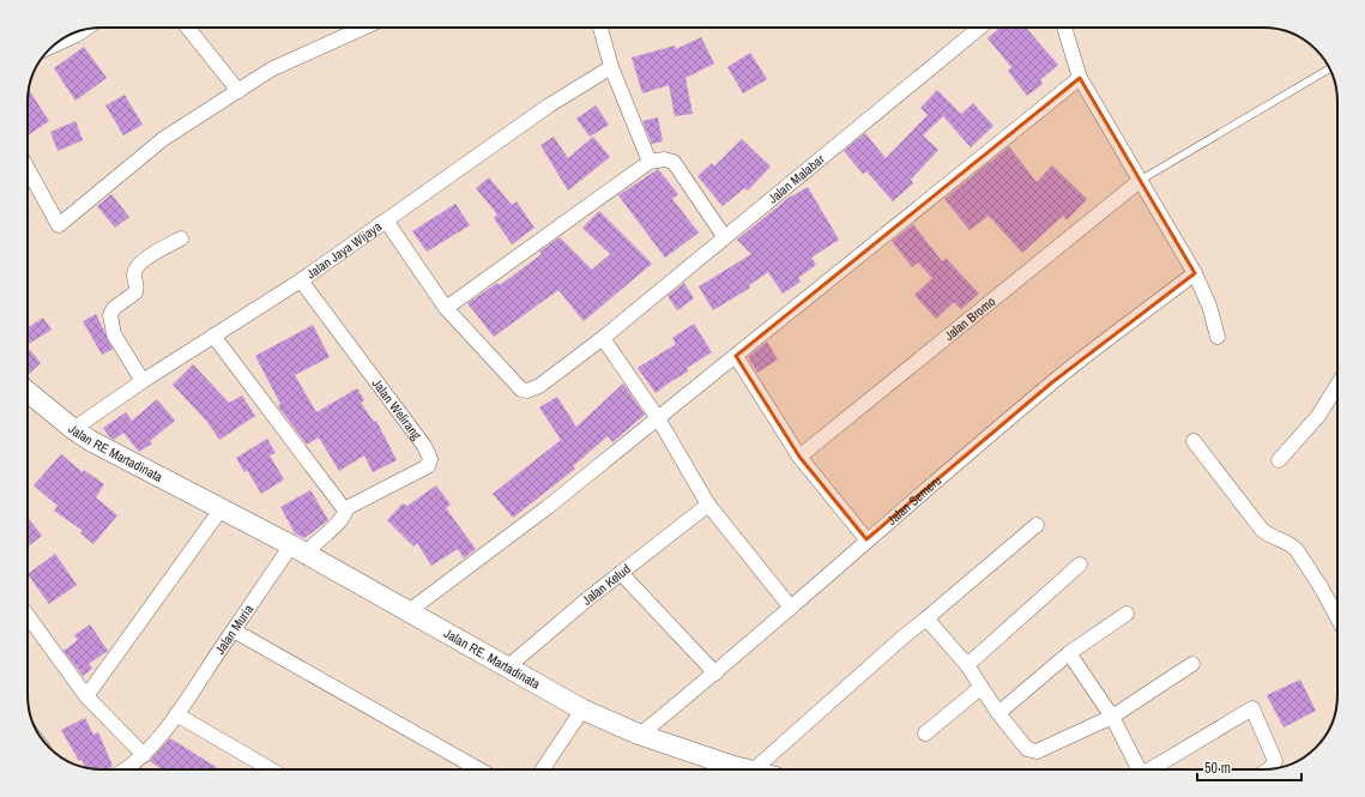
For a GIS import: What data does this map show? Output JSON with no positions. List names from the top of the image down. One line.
{"streets":{"main road":["Jalan RE Martadinata","Jalan RE. Martadinata"],"street":["Jalan Malabar","Jalan Jaya Wijaya","Jalan Bromo","Jalan Welirang","Jalan Semeru","Jalan Kelud","Jalan Muria"]},"crossings":[["Jalan Jaya Wijaya","Jalan Welirang"],["Jalan Jaya Wijaya","Jalan RE Martadinata"],["Jalan Welirang","Jalan Muria"],["Jalan RE Martadinata","Jalan RE. Martadinata"],["Jalan Semeru","Jalan RE. Martadinata"],["Jalan Kelud","Jalan RE. Martadinata"],["Jalan Muria","Jalan RE. Martadinata"]],"scale_bar":"50 m"}
